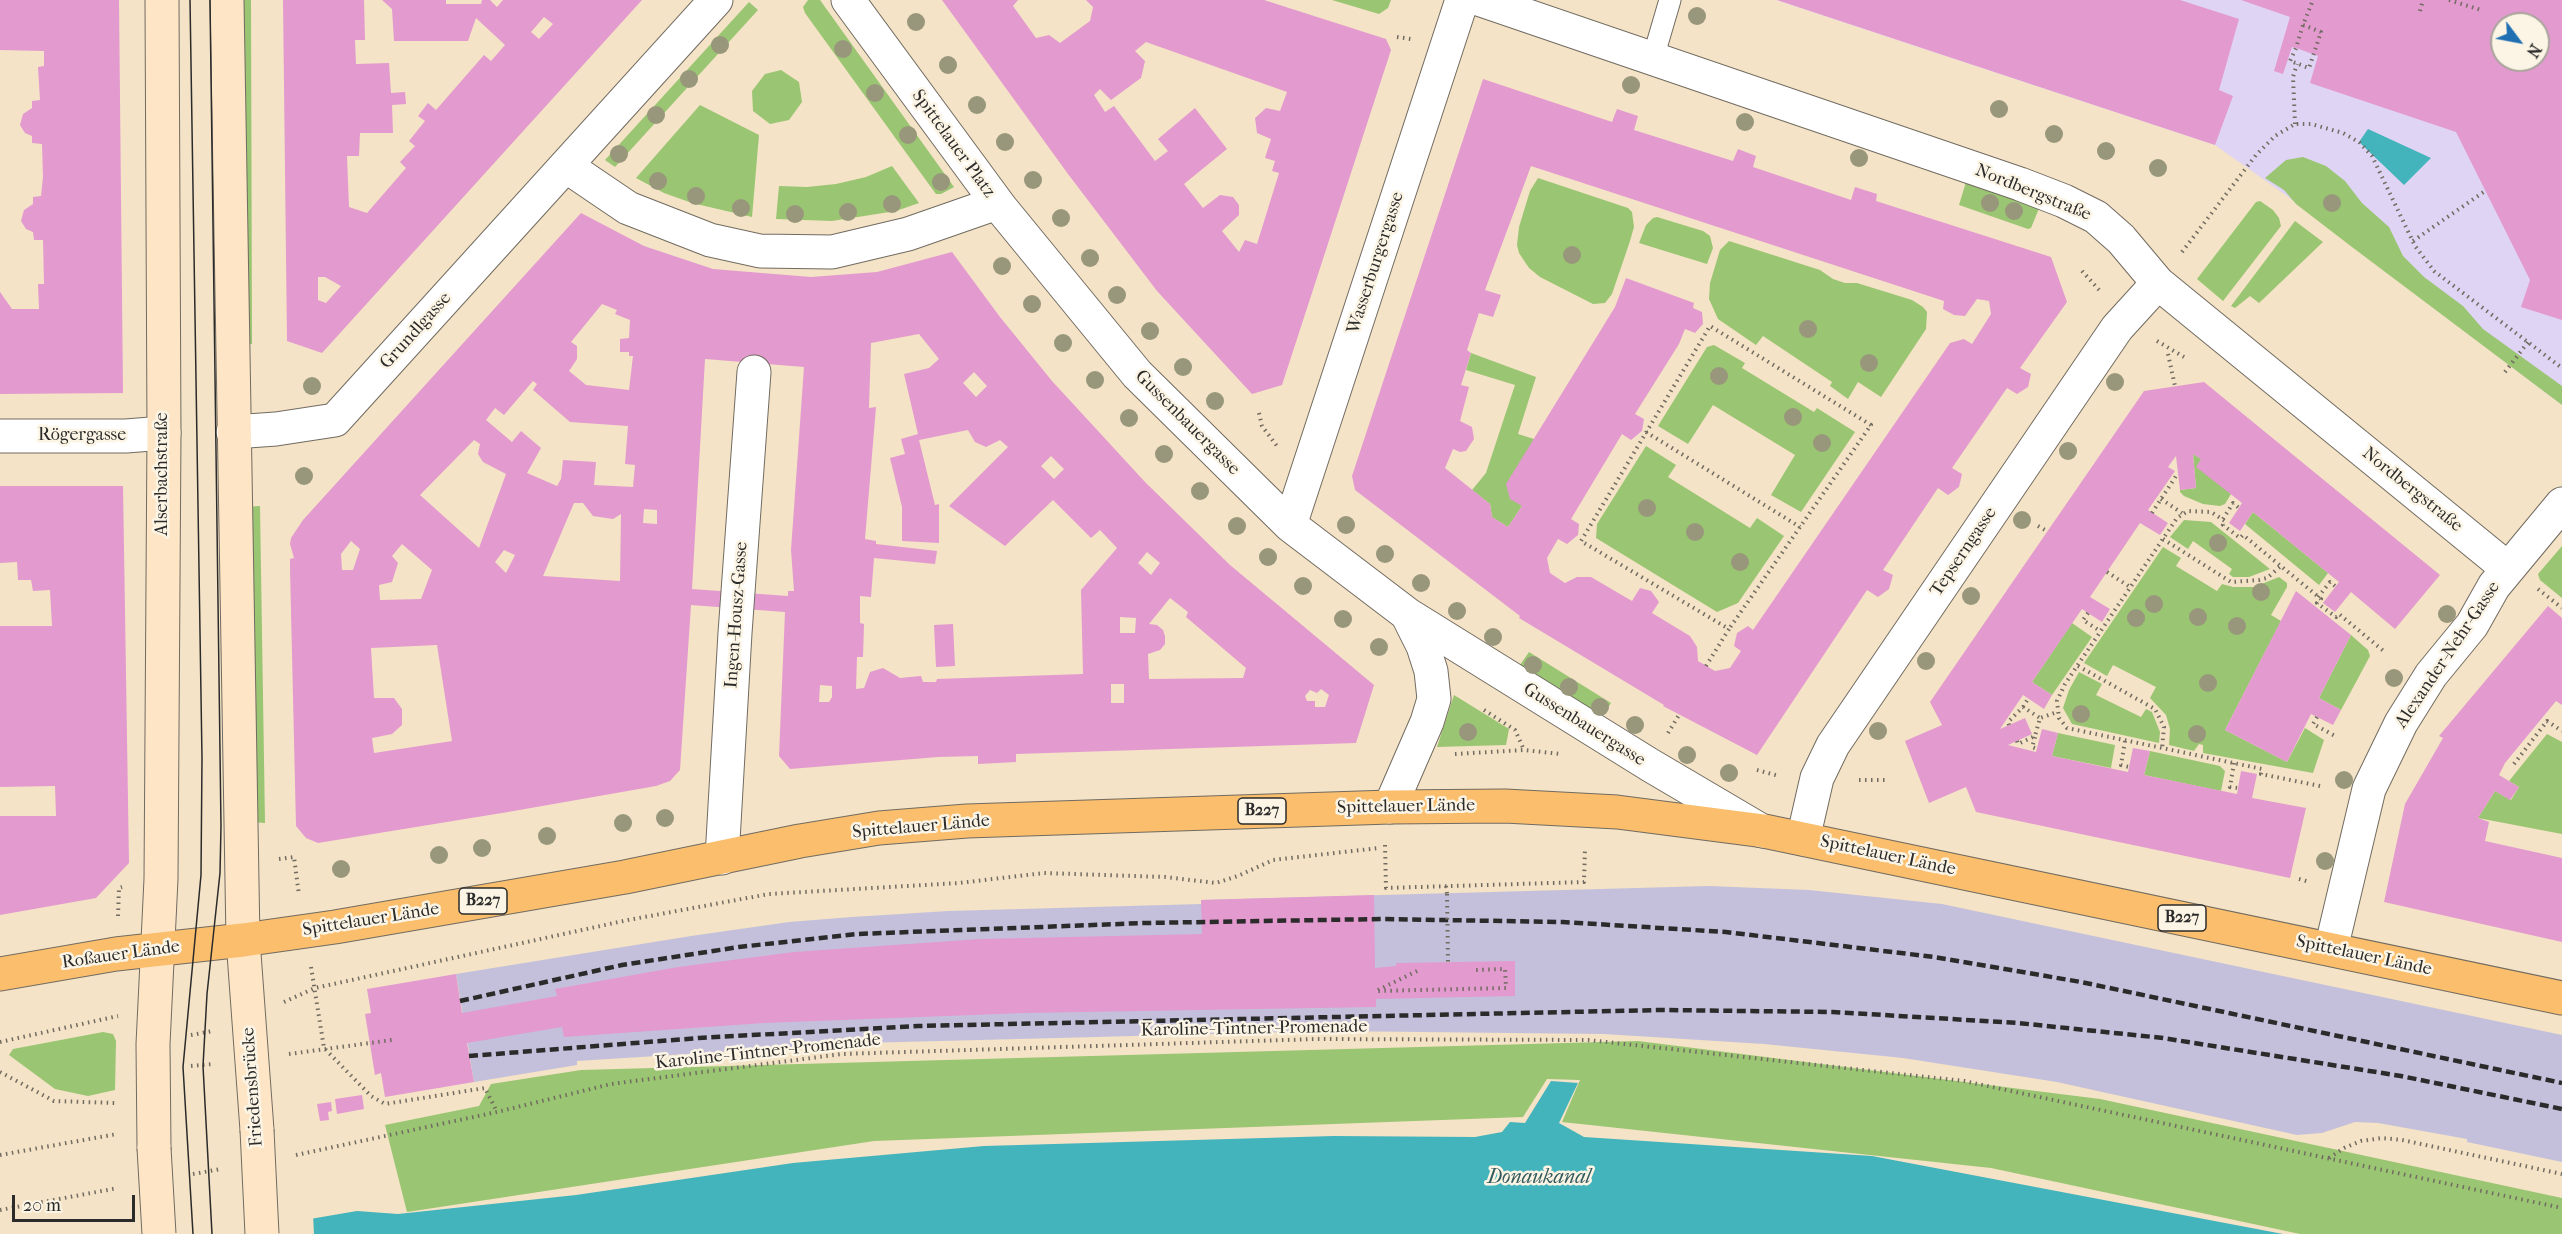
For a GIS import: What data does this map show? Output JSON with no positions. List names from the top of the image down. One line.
{"streets":{"main road":["Alserbachstraße","Spittelauer Lände","B227","Roßauer Lände","Friedensbrücke"],"street":["Spittelauer Platz","Nordbergstraße","Wasserburgergasse","Grundlgasse","Gussenbauergasse","Rögergasse","Tepserngasse","Ingen-Housz-Gasse","Alexander-Nehr-Gasse"],"path":["Karoline-Tintner-Promenade"]},"crossings":[["Spittelauer Platz","Grundlgasse"],["Spittelauer Platz","Gussenbauergasse"],["Nordbergstraße","Tepserngasse"],["Nordbergstraße","Alexander-Nehr-Gasse"],["Wasserburgergasse","Gussenbauergasse"],["Gussenbauergasse","Spittelauer Lände"],["Rögergasse","Alserbachstraße"],["Alserbachstraße","Roßauer Lände"],["Tepserngasse","Spittelauer Lände"],["Ingen-Housz-Gasse","Spittelauer Lände"],["Alexander-Nehr-Gasse","Spittelauer Lände"],["Spittelauer Lände","Roßauer Lände"],["Spittelauer Lände","Friedensbrücke"],["Roßauer Lände","Friedensbrücke"]],"water":["Donaukanal"],"scale_bar":"20 m","north":"bottom right"}
